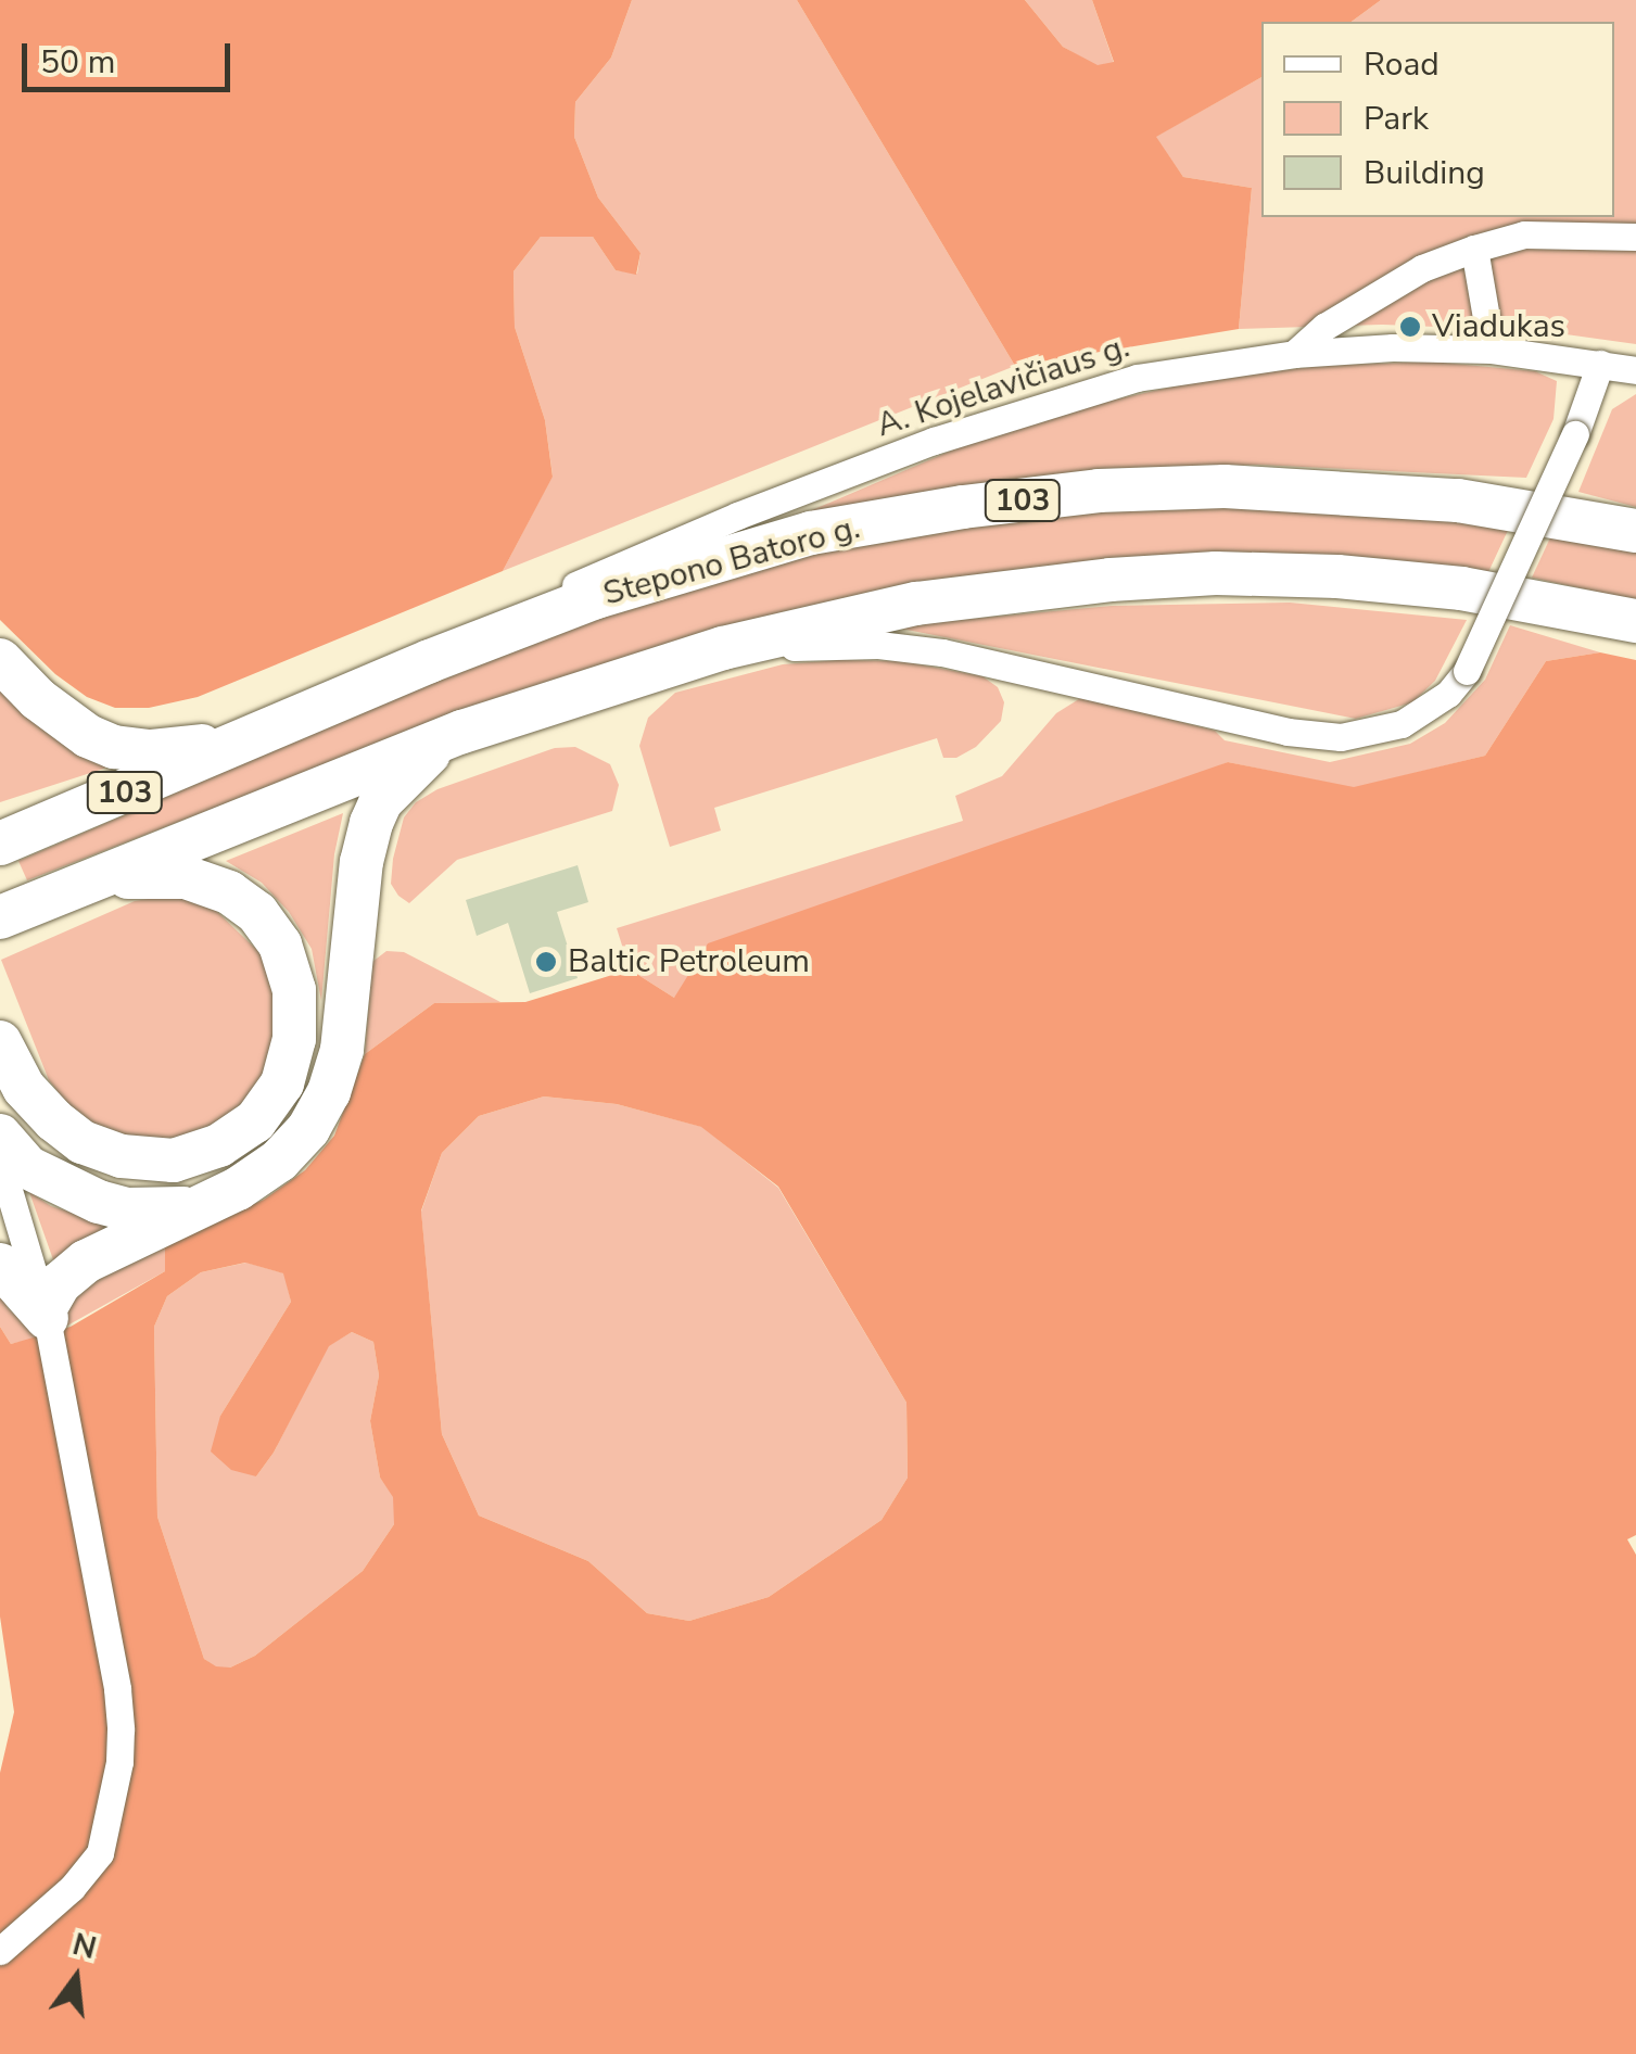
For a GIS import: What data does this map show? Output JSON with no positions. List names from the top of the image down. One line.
{"streets":{"main road":["103","Stepono Batoro g."],"street":["A. Kojelavičiaus g."]},"crossings":[["A. Kojelavičiaus g.","Stepono Batoro g."]],"places":["Viadukas","Baltic Petroleum"],"legend":["Road","Park","Building"],"scale_bar":"50 m","north":"top"}
